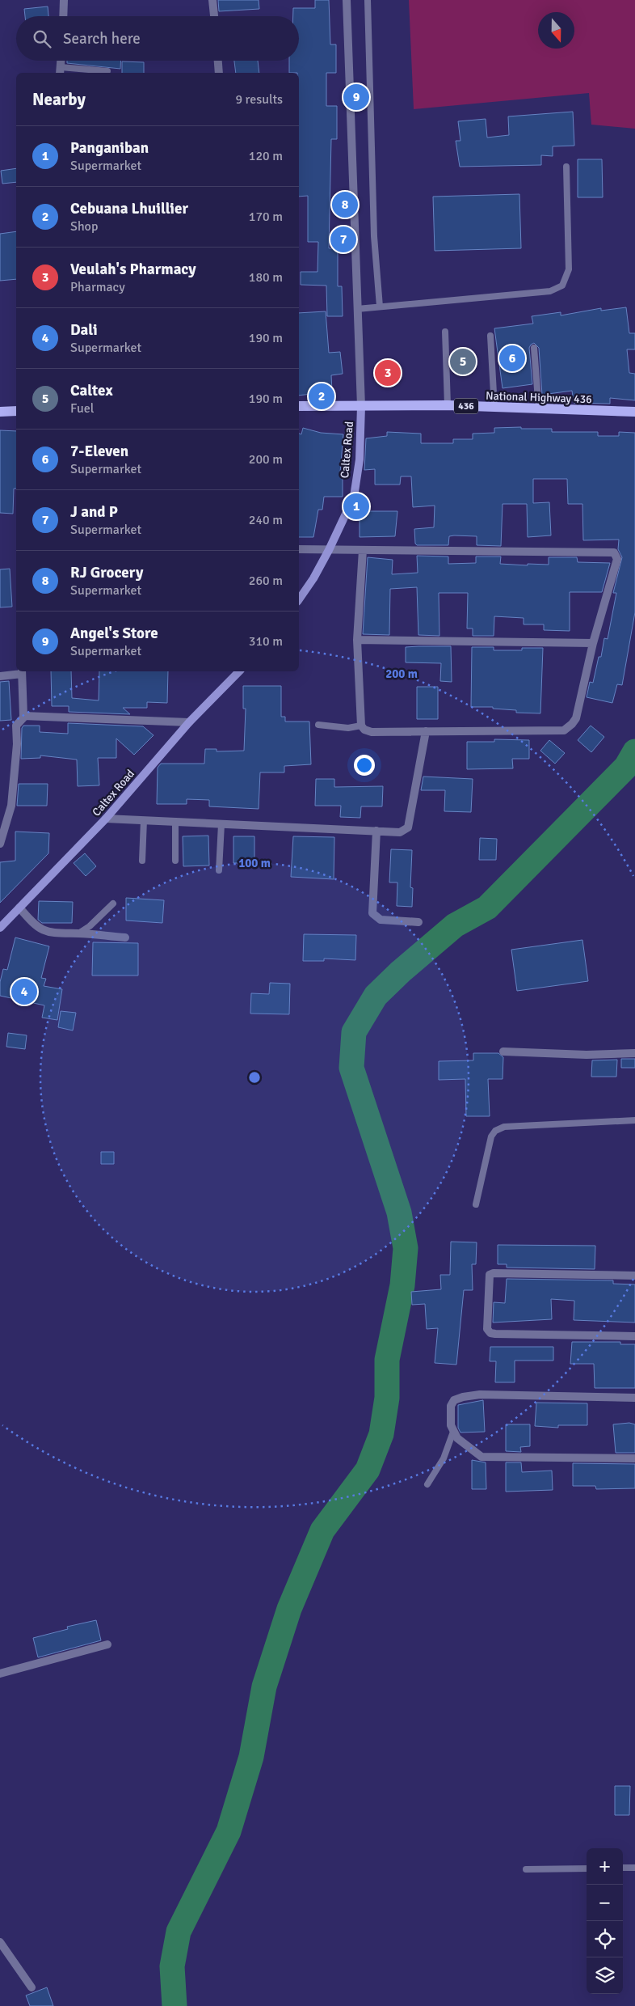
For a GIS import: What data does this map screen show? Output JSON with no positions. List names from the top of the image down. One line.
{"streets":{"main road":["National Highway 436","436"],"street":["Caltex Road"]},"crossings":[["National Highway 436","Caltex Road"]],"north":"bottom","page":{"search":"Search here","heading":["Nearby","9 results"],"pins":["9","8","7","6","5","3","2","1","4"],"list":[{"mark":"1","name":"Panganiban","note":"Supermarket","value":"120 m"},{"mark":"2","name":"Cebuana Lhuillier","note":"Shop","value":"170 m"},{"mark":"3","name":"Veulah's Pharmacy","note":"Pharmacy","value":"180 m"},{"mark":"4","name":"Dali","note":"Supermarket","value":"190 m"},{"mark":"5","name":"Caltex","note":"Fuel","value":"190 m"},{"mark":"6","name":"7-Eleven","note":"Supermarket","value":"200 m"},{"mark":"7","name":"J and P","note":"Supermarket","value":"240 m"},{"mark":"8","name":"RJ Grocery","note":"Supermarket","value":"260 m"},{"mark":"9","name":"Angel's Store","note":"Supermarket","value":"310 m"}],"map_buttons":["+","−"]},"rings":["200 m","100 m"]}
